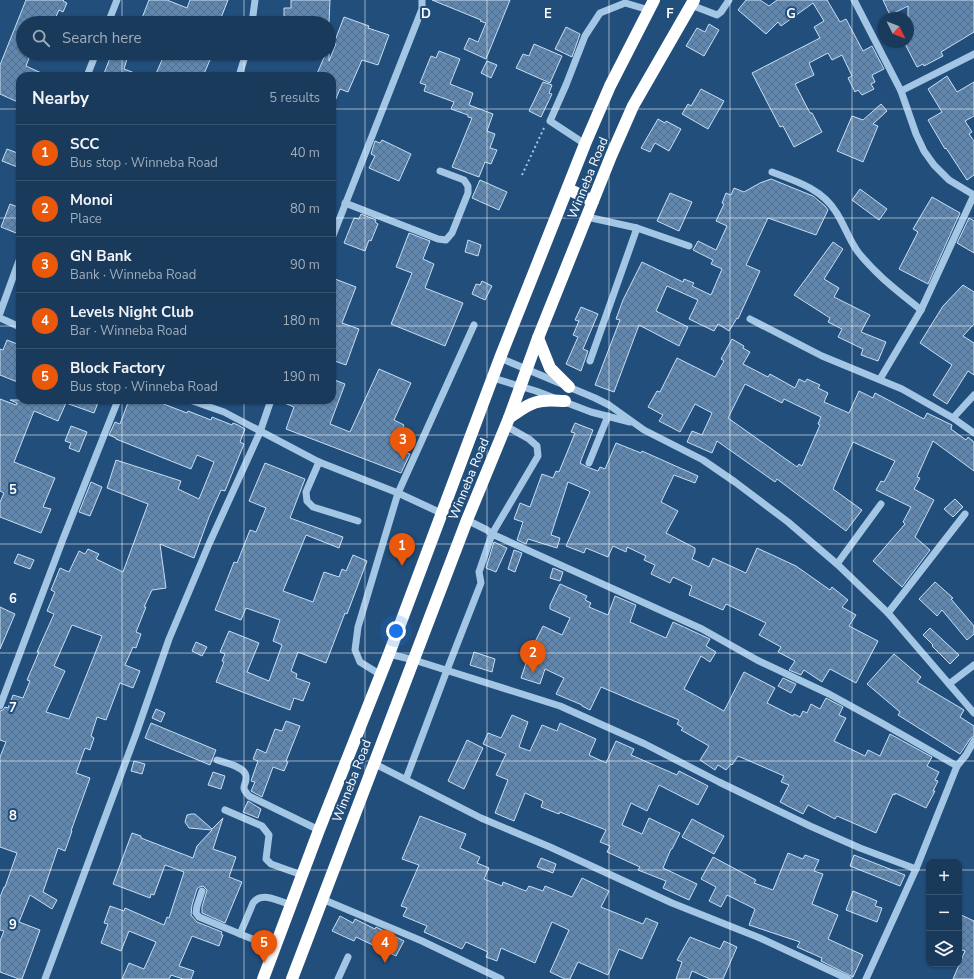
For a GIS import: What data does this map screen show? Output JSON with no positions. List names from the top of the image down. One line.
{"streets":{"highway":["Winneba Road"]},"north":"bottom right","page":{"search":"Search here","heading":["Nearby","5 results"],"list":[{"mark":"1","name":"SCC","note":"Bus stop · Winneba Road","value":"40 m"},{"mark":"2","name":"Monoi","note":"Place","value":"80 m"},{"mark":"3","name":"GN Bank","note":"Bank · Winneba Road","value":"90 m"},{"mark":"4","name":"Levels Night Club","note":"Bar · Winneba Road","value":"180 m"},{"mark":"5","name":"Block Factory","note":"Bus stop · Winneba Road","value":"190 m"}],"pins":["3","1","2","4","5"],"map_buttons":["+","−"]},"grid":{"columns":["D","E","F","G"],"rows":["5","6","7","8","9"]}}
